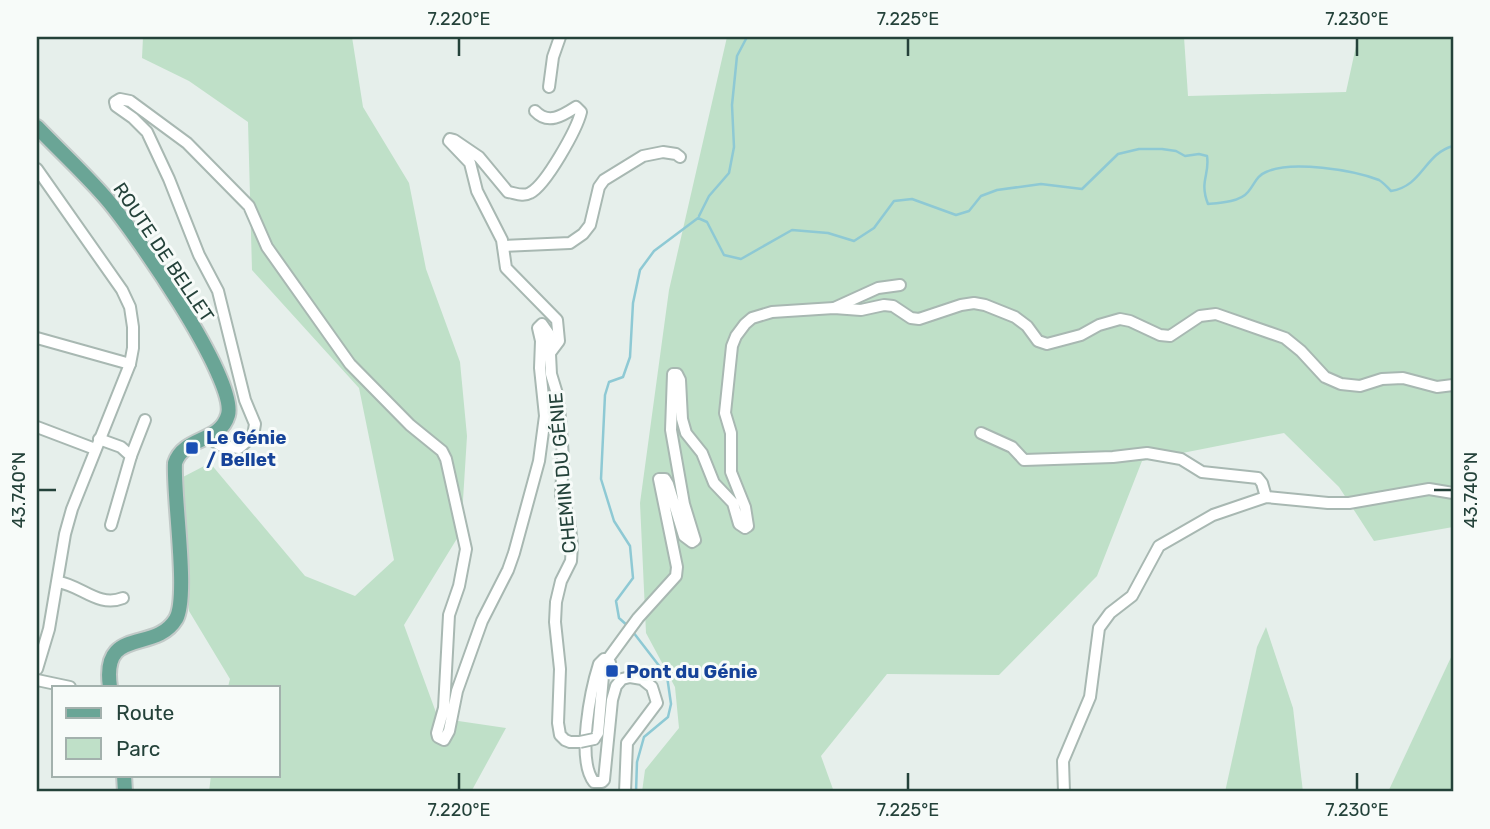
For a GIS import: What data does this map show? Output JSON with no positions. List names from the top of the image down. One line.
{"streets":{"main road":["ROUTE DE BELLET"],"street":["CHEMIN DU GÉNIE"]},"crossings":[["ROUTE DE BELLET","CHEMIN DU GÉNIE"]],"places":{"transit":["Le Génie / Bellet","Pont du Génie"]},"legend":["Route","Parc"],"coordinates":["7.220°E","7.225°E","7.230°E","43.740°N"]}
